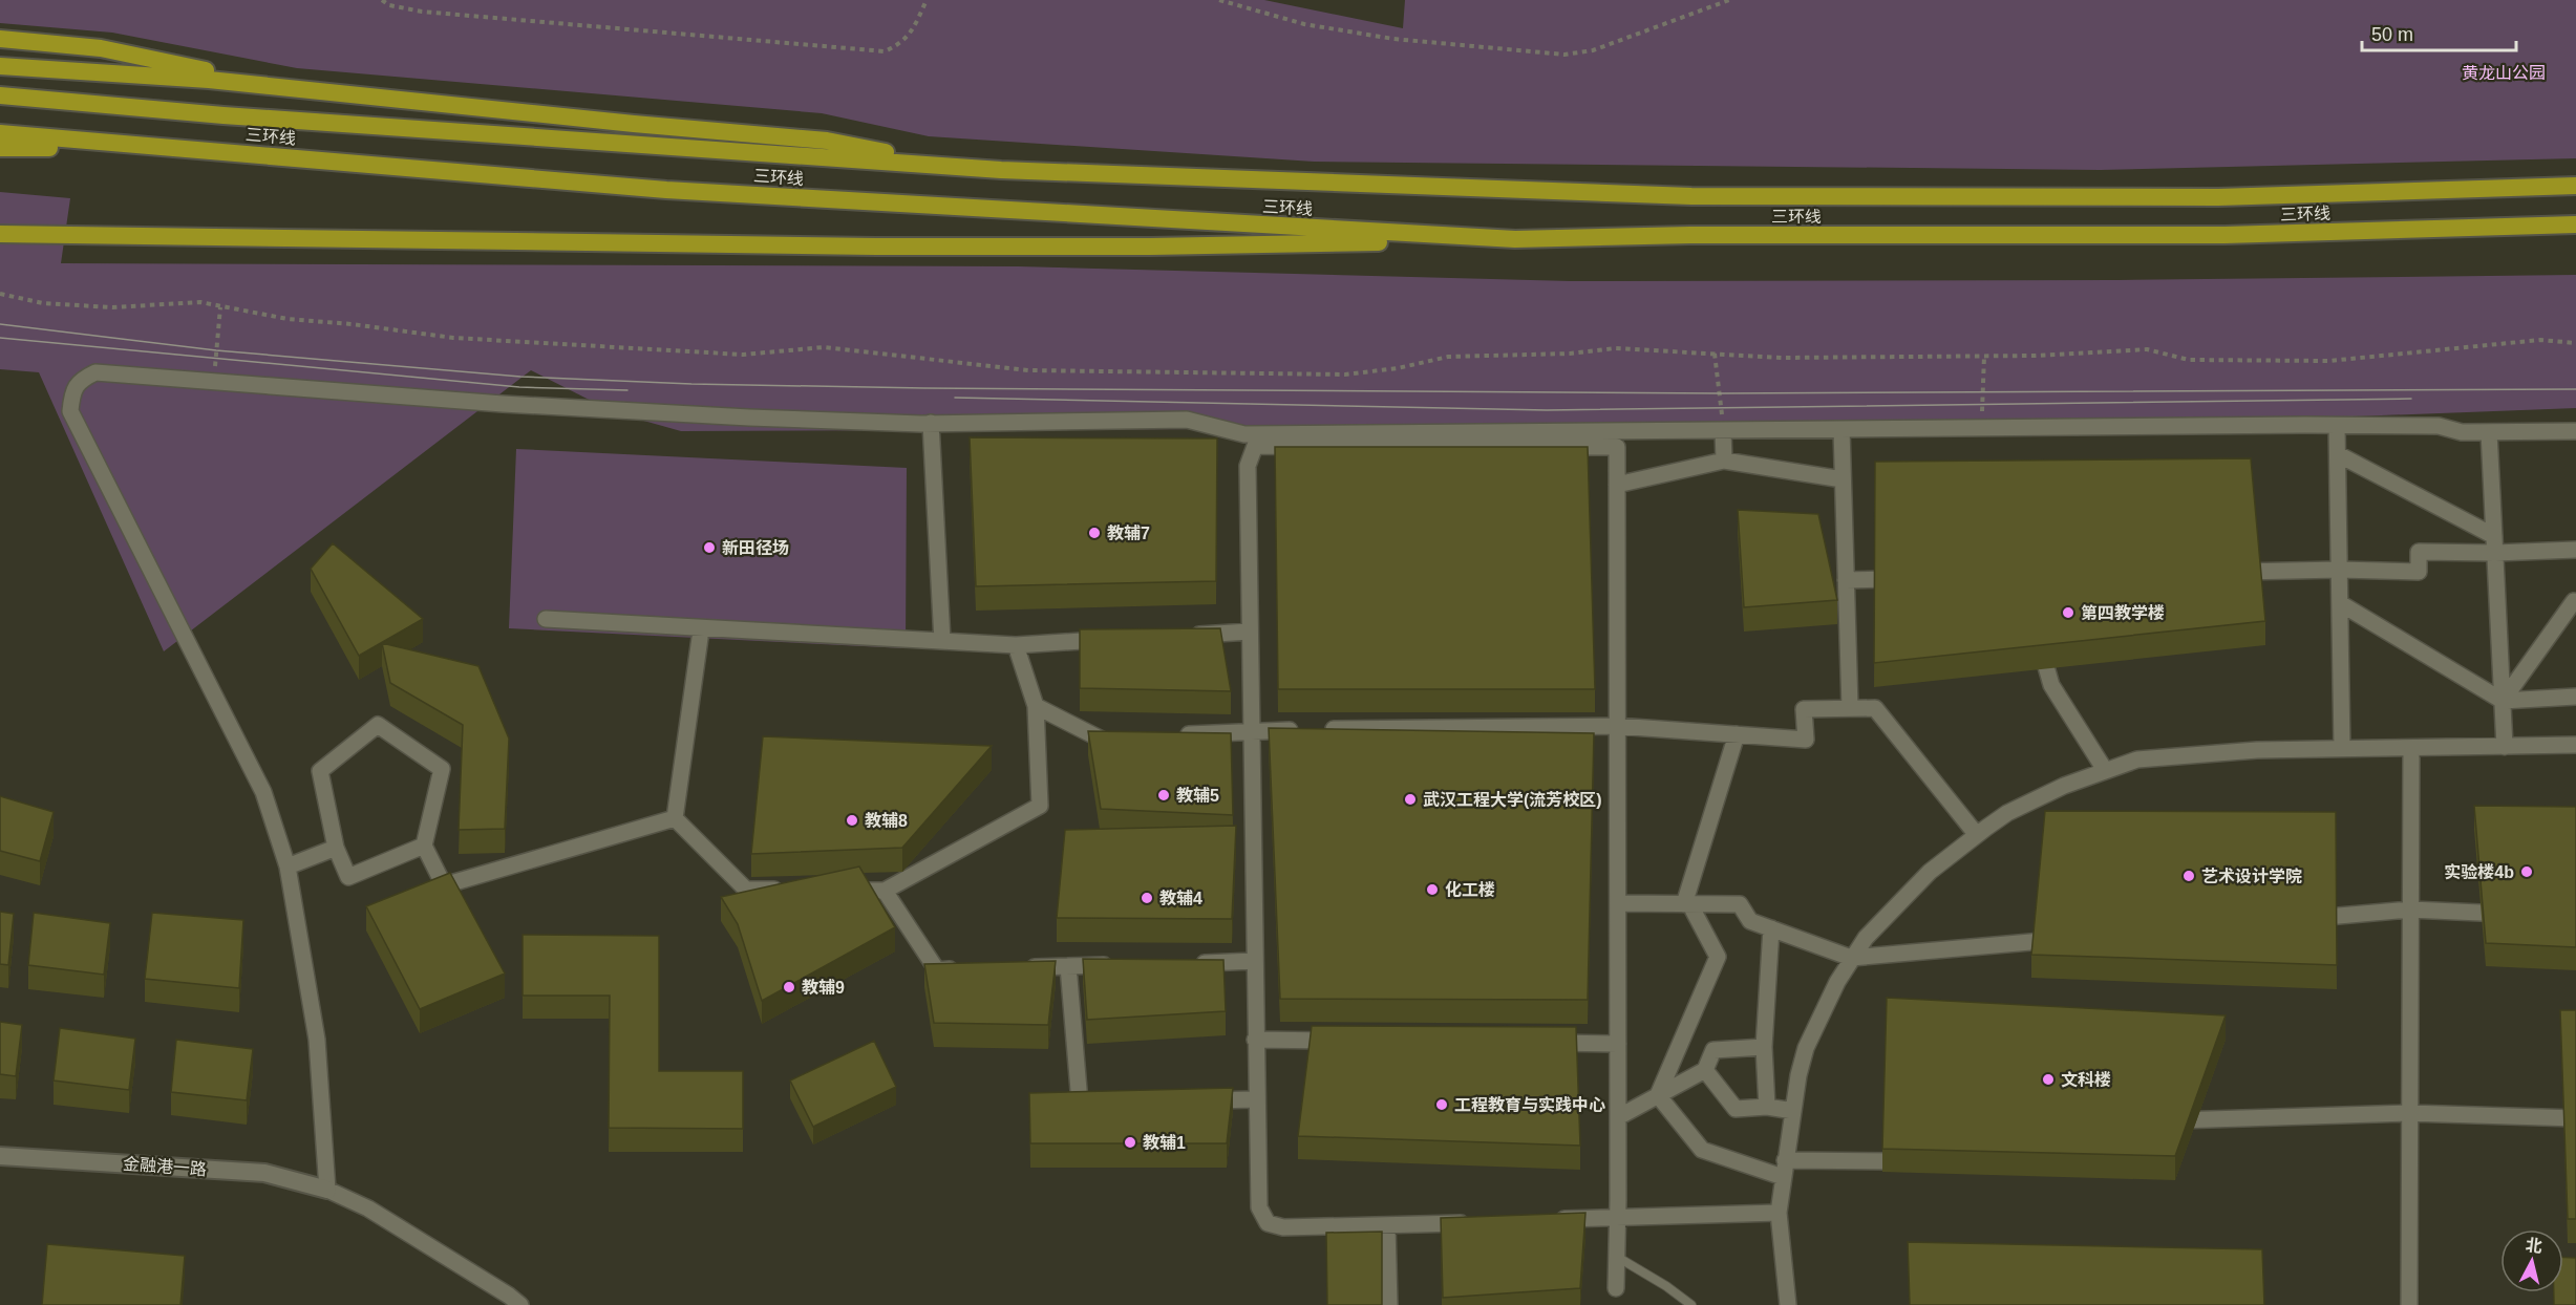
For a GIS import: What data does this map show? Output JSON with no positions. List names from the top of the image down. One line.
{"streets":{"highway":["三环线"],"street":["金融港一路"]},"parks":["黄龙山公园"],"places":["教辅7","新田径场","第四教学楼","教辅5","武汉工程大学(流芳校区)","教辅8","实验楼4b","艺术设计学院","化工楼","教辅4","教辅9","文科楼","工程教育与实践中心","教辅1"],"scale_bar":"50 m","north":"top"}
